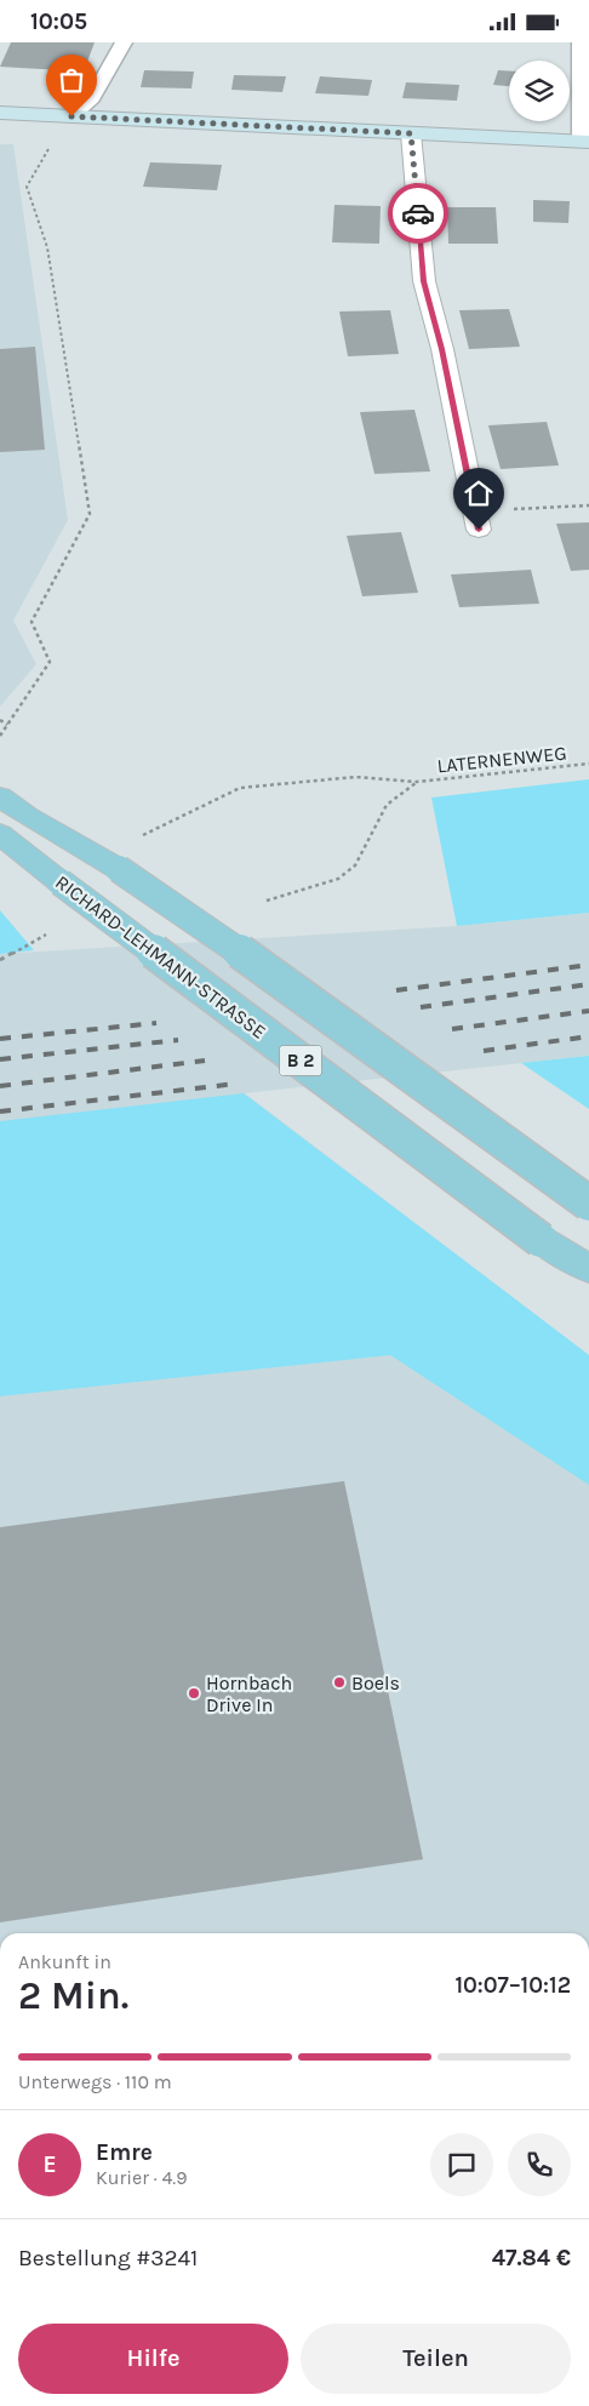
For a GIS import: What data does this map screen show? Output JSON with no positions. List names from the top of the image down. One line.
{"streets":{"main road":["RICHARD-LEHMANN-STRASSE","B 2"],"path":["LATERNENWEG"]},"crossings":[["LATERNENWEG","RICHARD-LEHMANN-STRASSE"]],"places":["Boels","Hornbach Drive In"],"page":{"status":"10:05","heading":["2 Min.","Ankunft in","10:07–10:12"],"panel":["Emre","Kurier · 4.9","Bestellung #3241","47.84 €"],"bar":"Unterwegs · 110 m","round":"E","buttons":["Hilfe","Teilen"]}}
